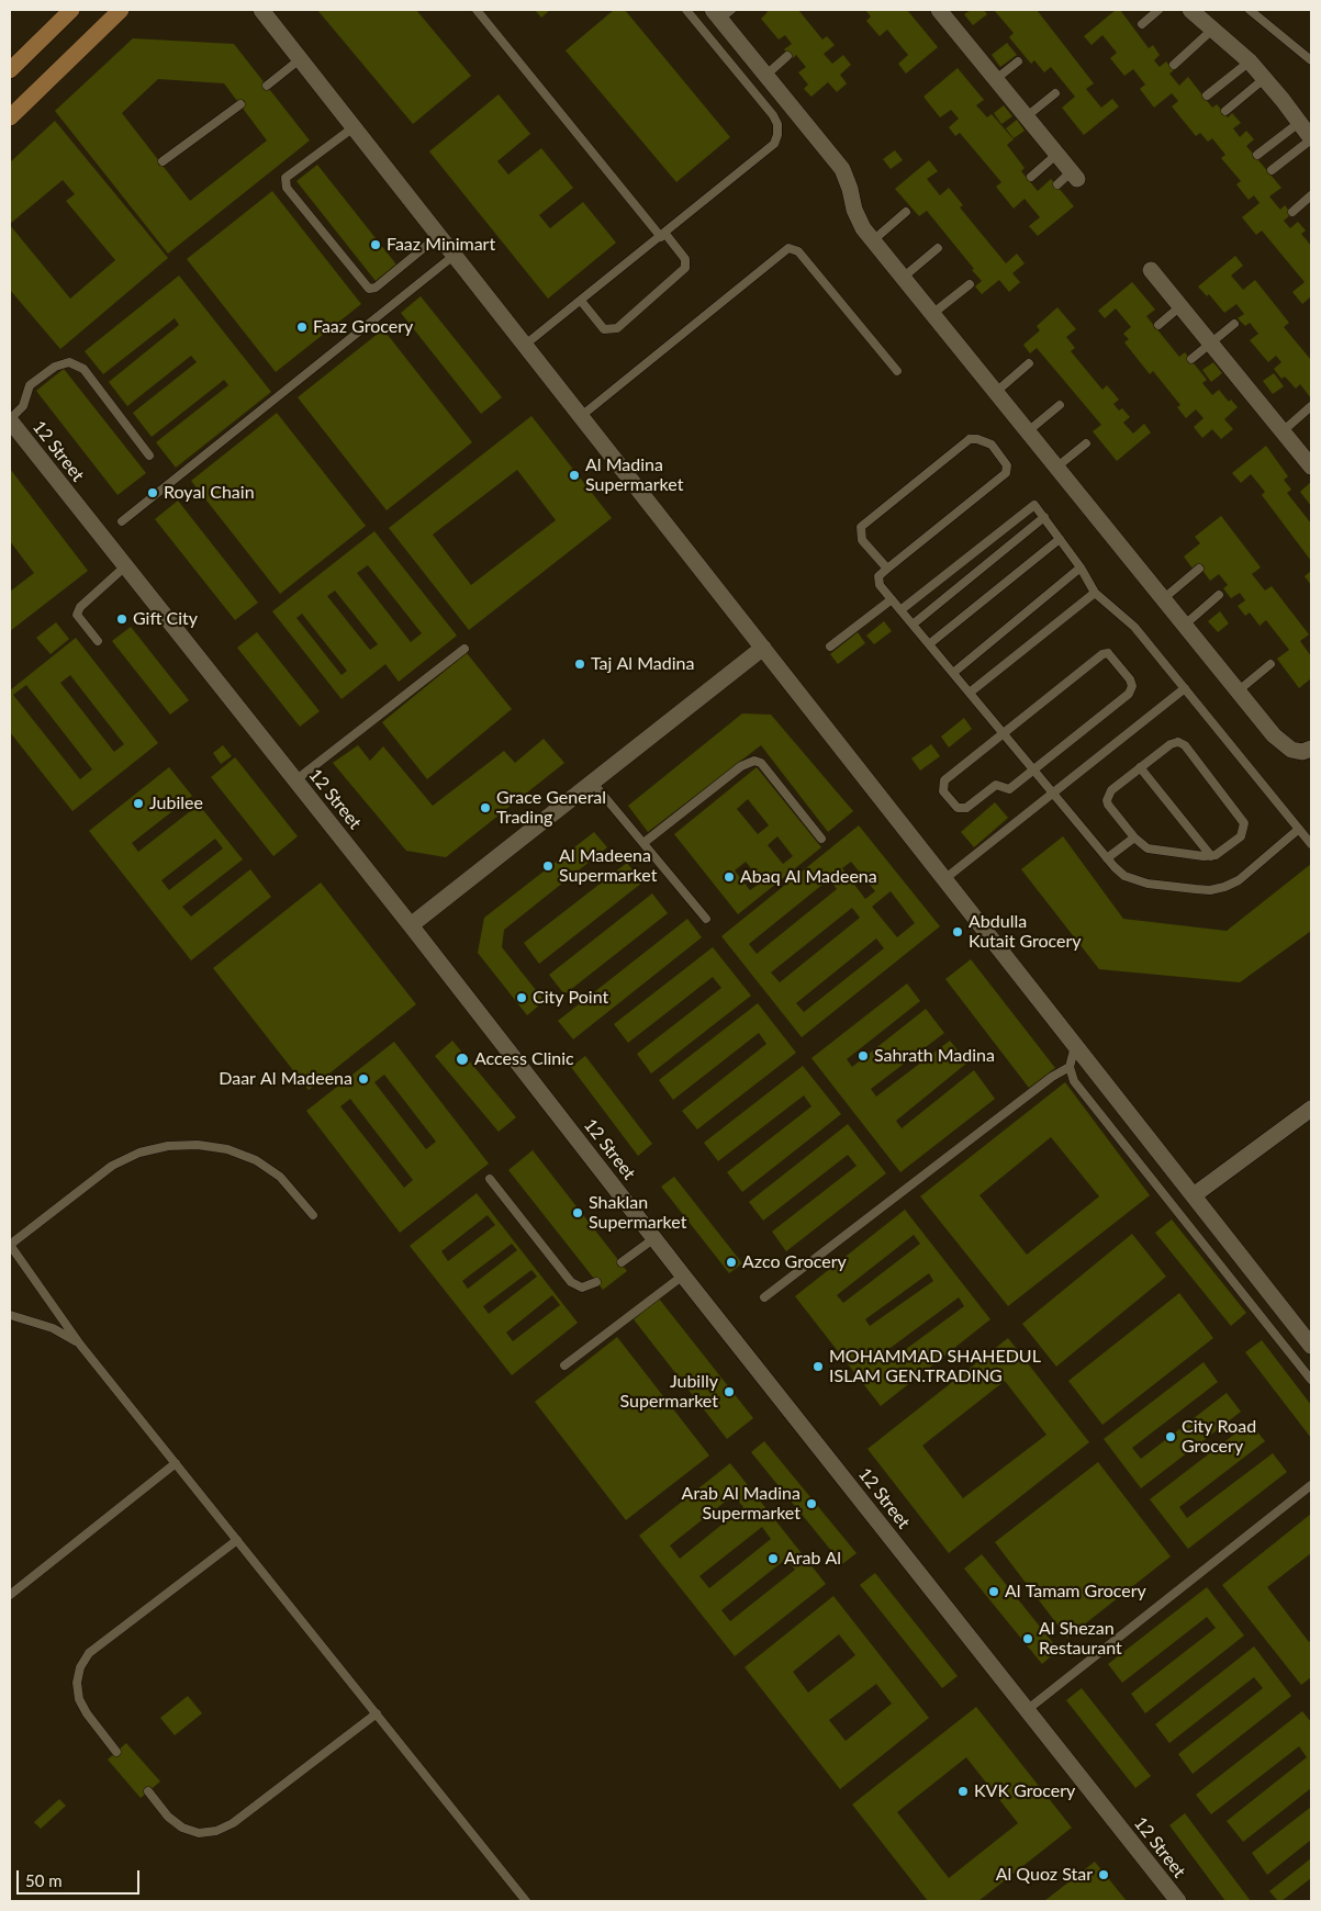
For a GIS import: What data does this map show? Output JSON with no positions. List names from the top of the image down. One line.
{"streets":{"street":["12 Street"]},"places":["Faaz Minimart","Faaz Grocery","Al Madina Supermarket","Royal Chain","Gift City","Taj Al Madina","Jubilee","Grace General Trading","Al Madeena Supermarket","Abaq Al Madeena","Abdulla Kutait Grocery","City Point","Sahrath Madina","Access Clinic","Daar Al Madeena","Shaklan Supermarket","Azco Grocery","MOHAMMAD SHAHEDUL ISLAM GEN.TRADING","Jubilly Supermarket","City Road Grocery","Arab Al Madina Supermarket","Arab Al","Al Tamam Grocery","Al Shezan Restaurant","KVK Grocery","Al Quoz Star"],"scale_bar":"50 m"}
